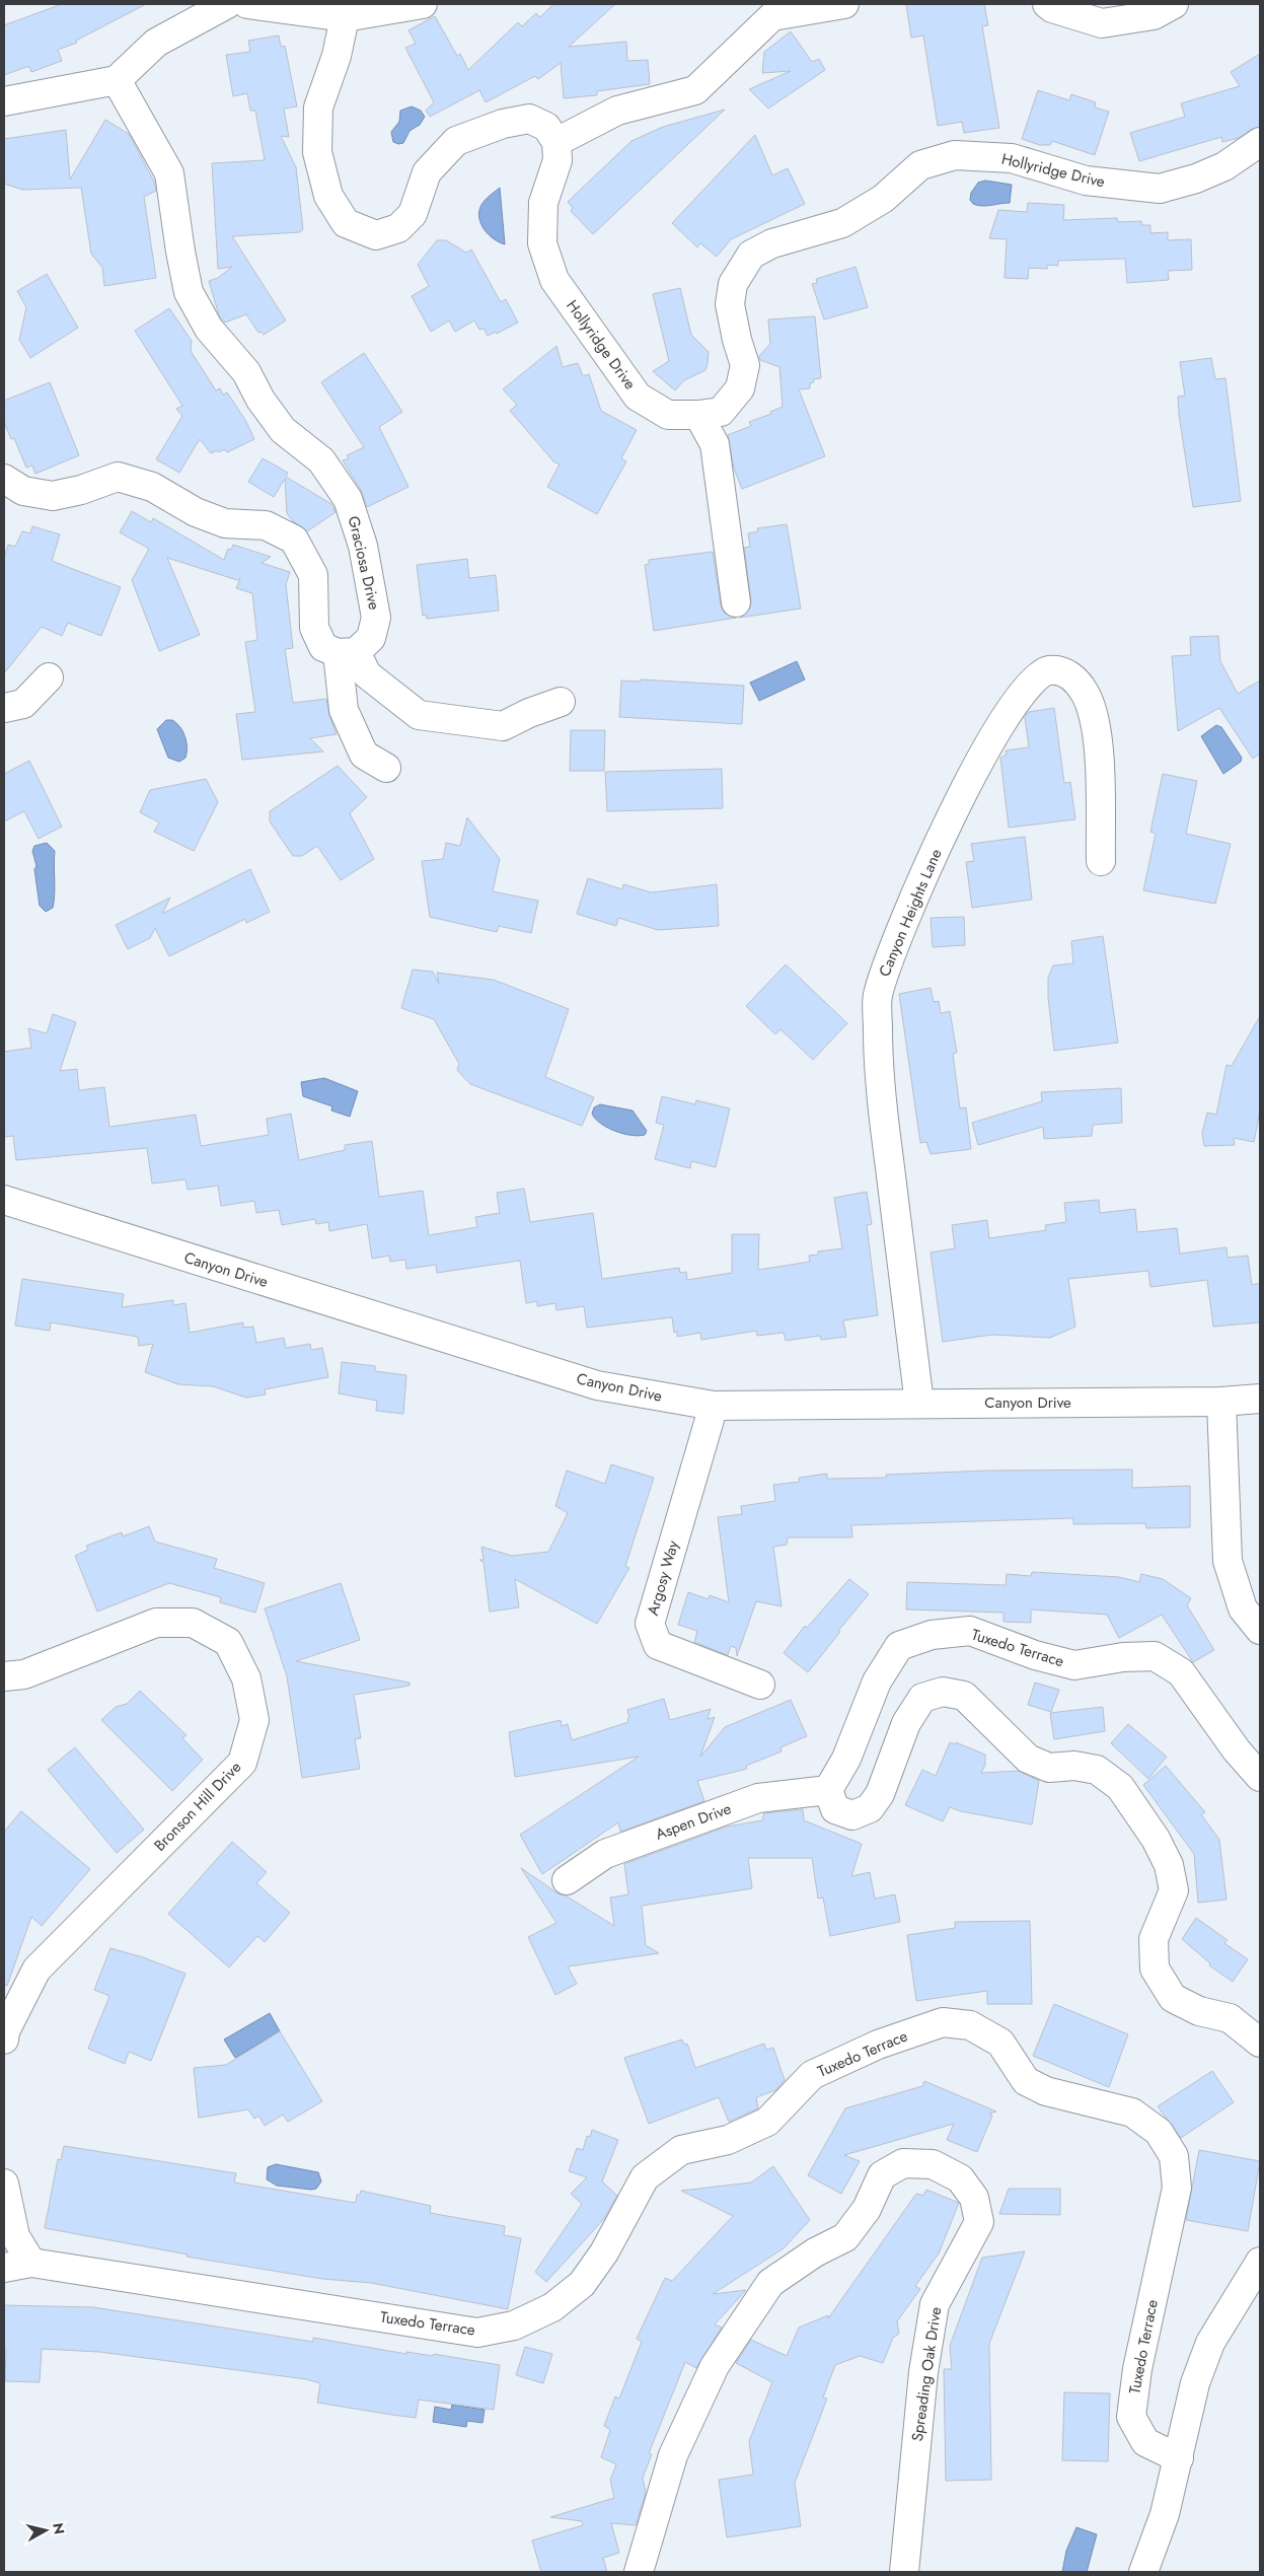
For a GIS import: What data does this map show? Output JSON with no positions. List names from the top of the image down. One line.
{"streets":{"street":["Hollyridge Drive","Graciosa Drive","Canyon Heights Lane","Canyon Drive","Argosy Way","Tuxedo Terrace","Bronson Hill Drive","Aspen Drive","Spreading Oak Drive"]},"crossings":[["Canyon Heights Lane","Canyon Drive"],["Canyon Drive","Argosy Way"],["Tuxedo Terrace","Aspen Drive"]],"north":"right"}
